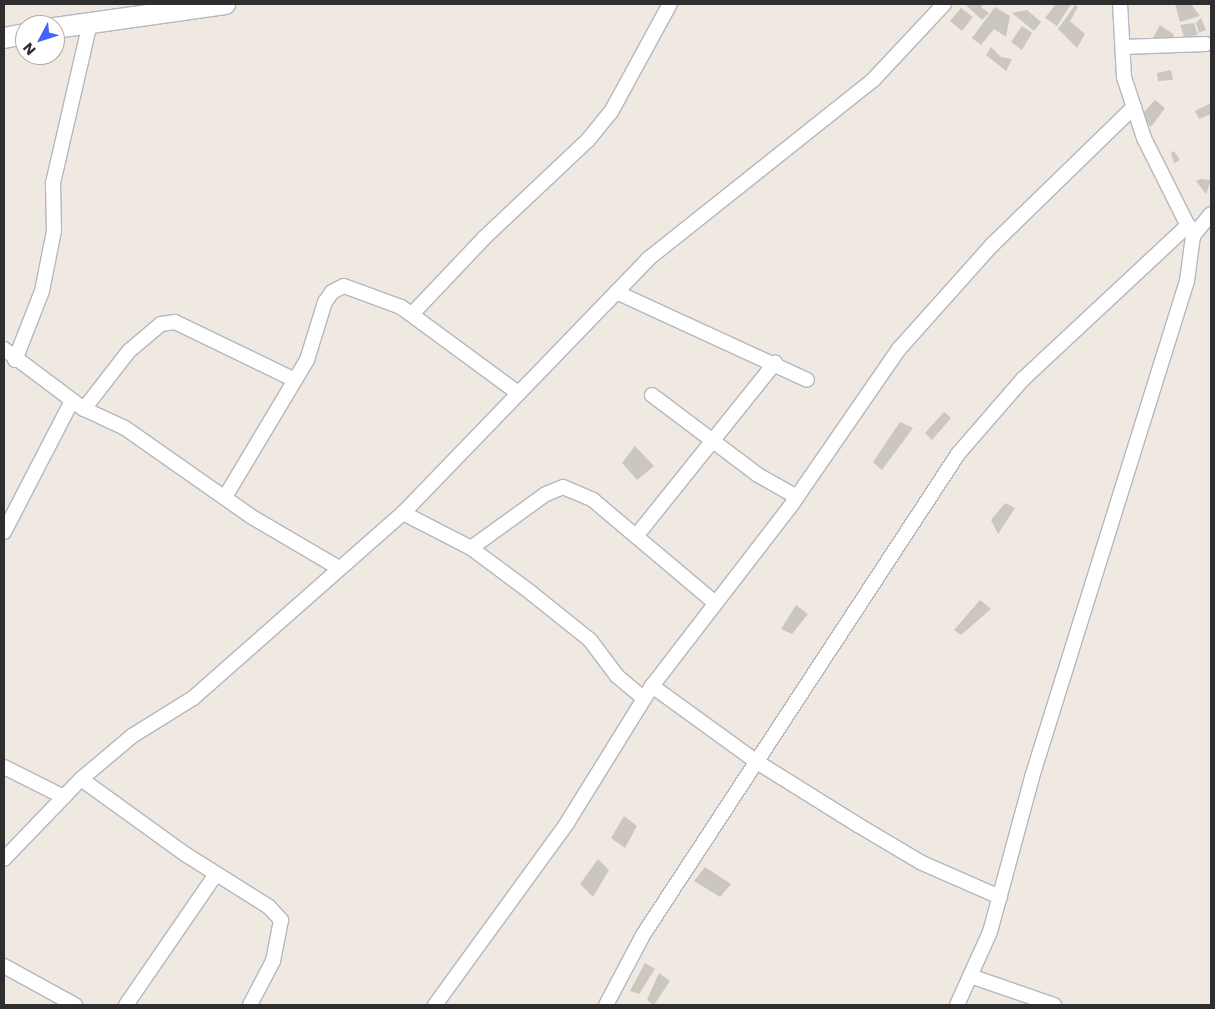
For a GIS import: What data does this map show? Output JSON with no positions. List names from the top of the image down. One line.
{"north":"bottom left"}
